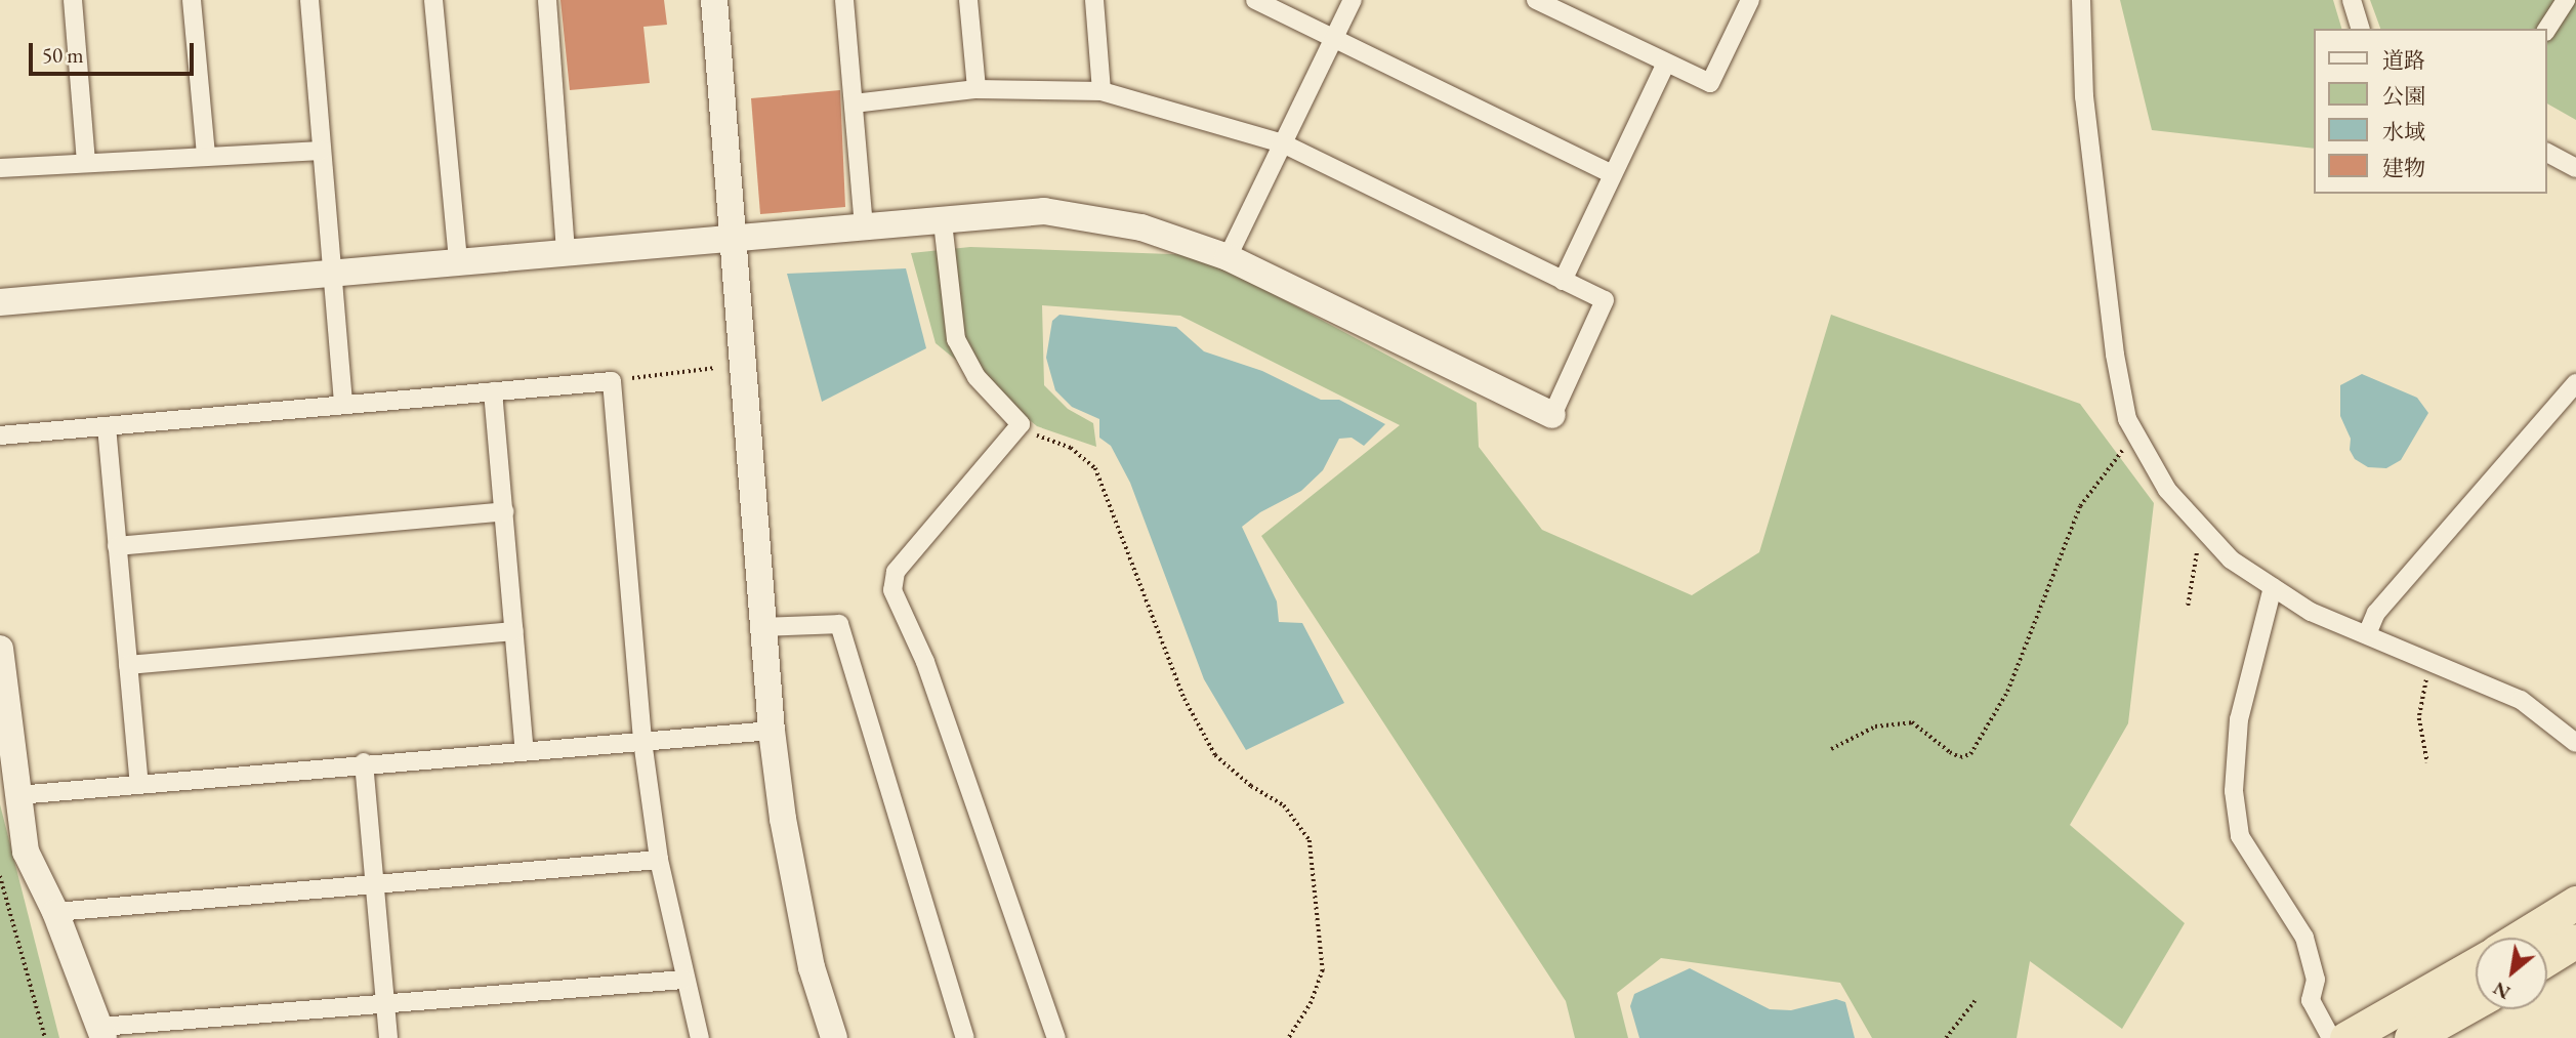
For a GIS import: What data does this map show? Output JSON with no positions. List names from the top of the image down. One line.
{"legend":["道路","公園","水域","建物"],"scale_bar":"50 m","north":"bottom left"}
